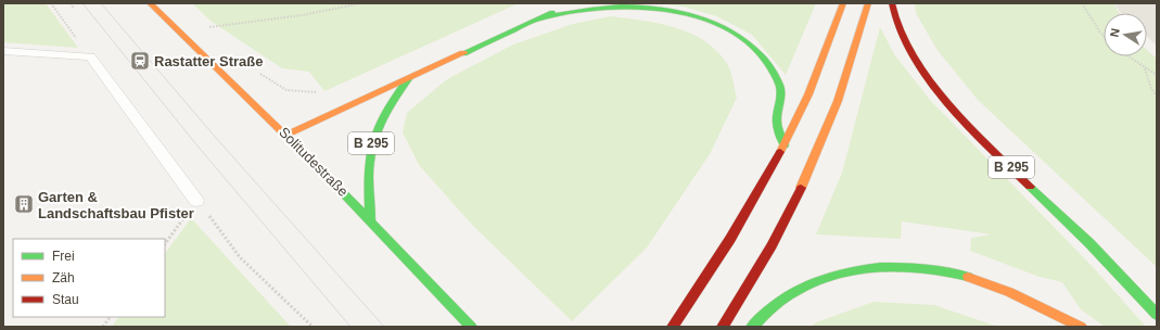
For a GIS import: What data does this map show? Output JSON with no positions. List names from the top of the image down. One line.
{"streets":{"main road":["B 295","Solitudestraße"]},"crossings":[["B 295","Solitudestraße"]],"places":{"station":["Rastatter Straße"],"building":["Garten & Landschaftsbau Pfister"]},"legend":["Frei","Zäh","Stau"],"north":"left"}
